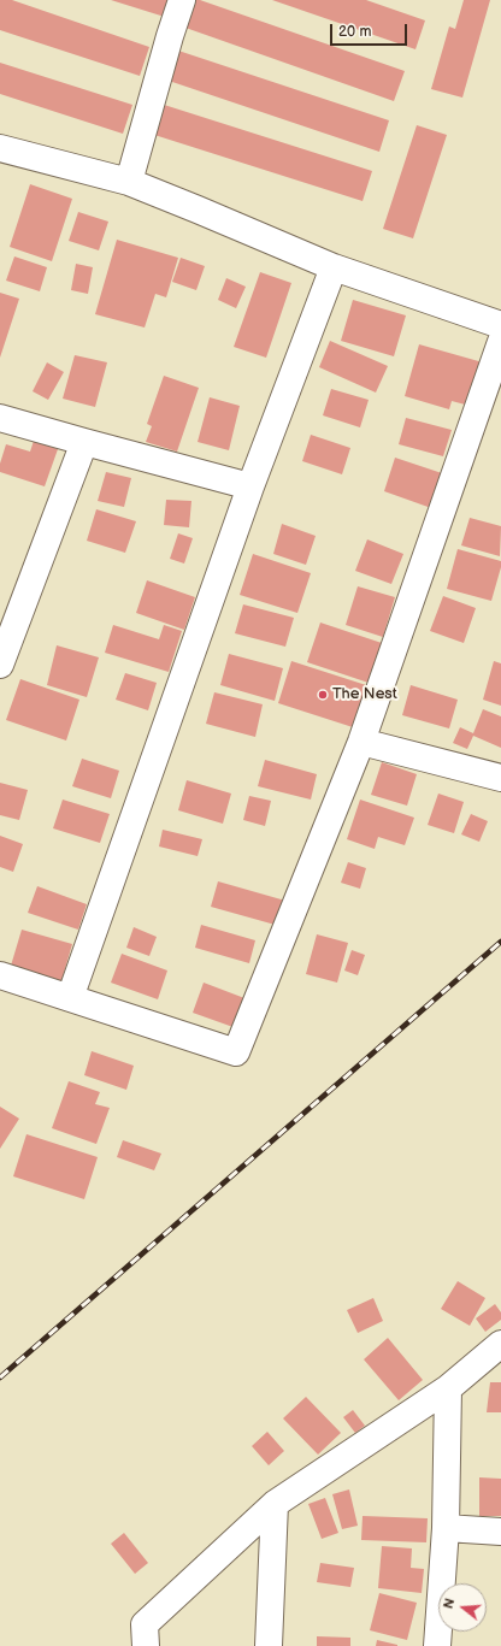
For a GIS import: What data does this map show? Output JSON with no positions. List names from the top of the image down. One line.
{"places":["The Nest"],"scale_bar":"20 m","north":"left"}
